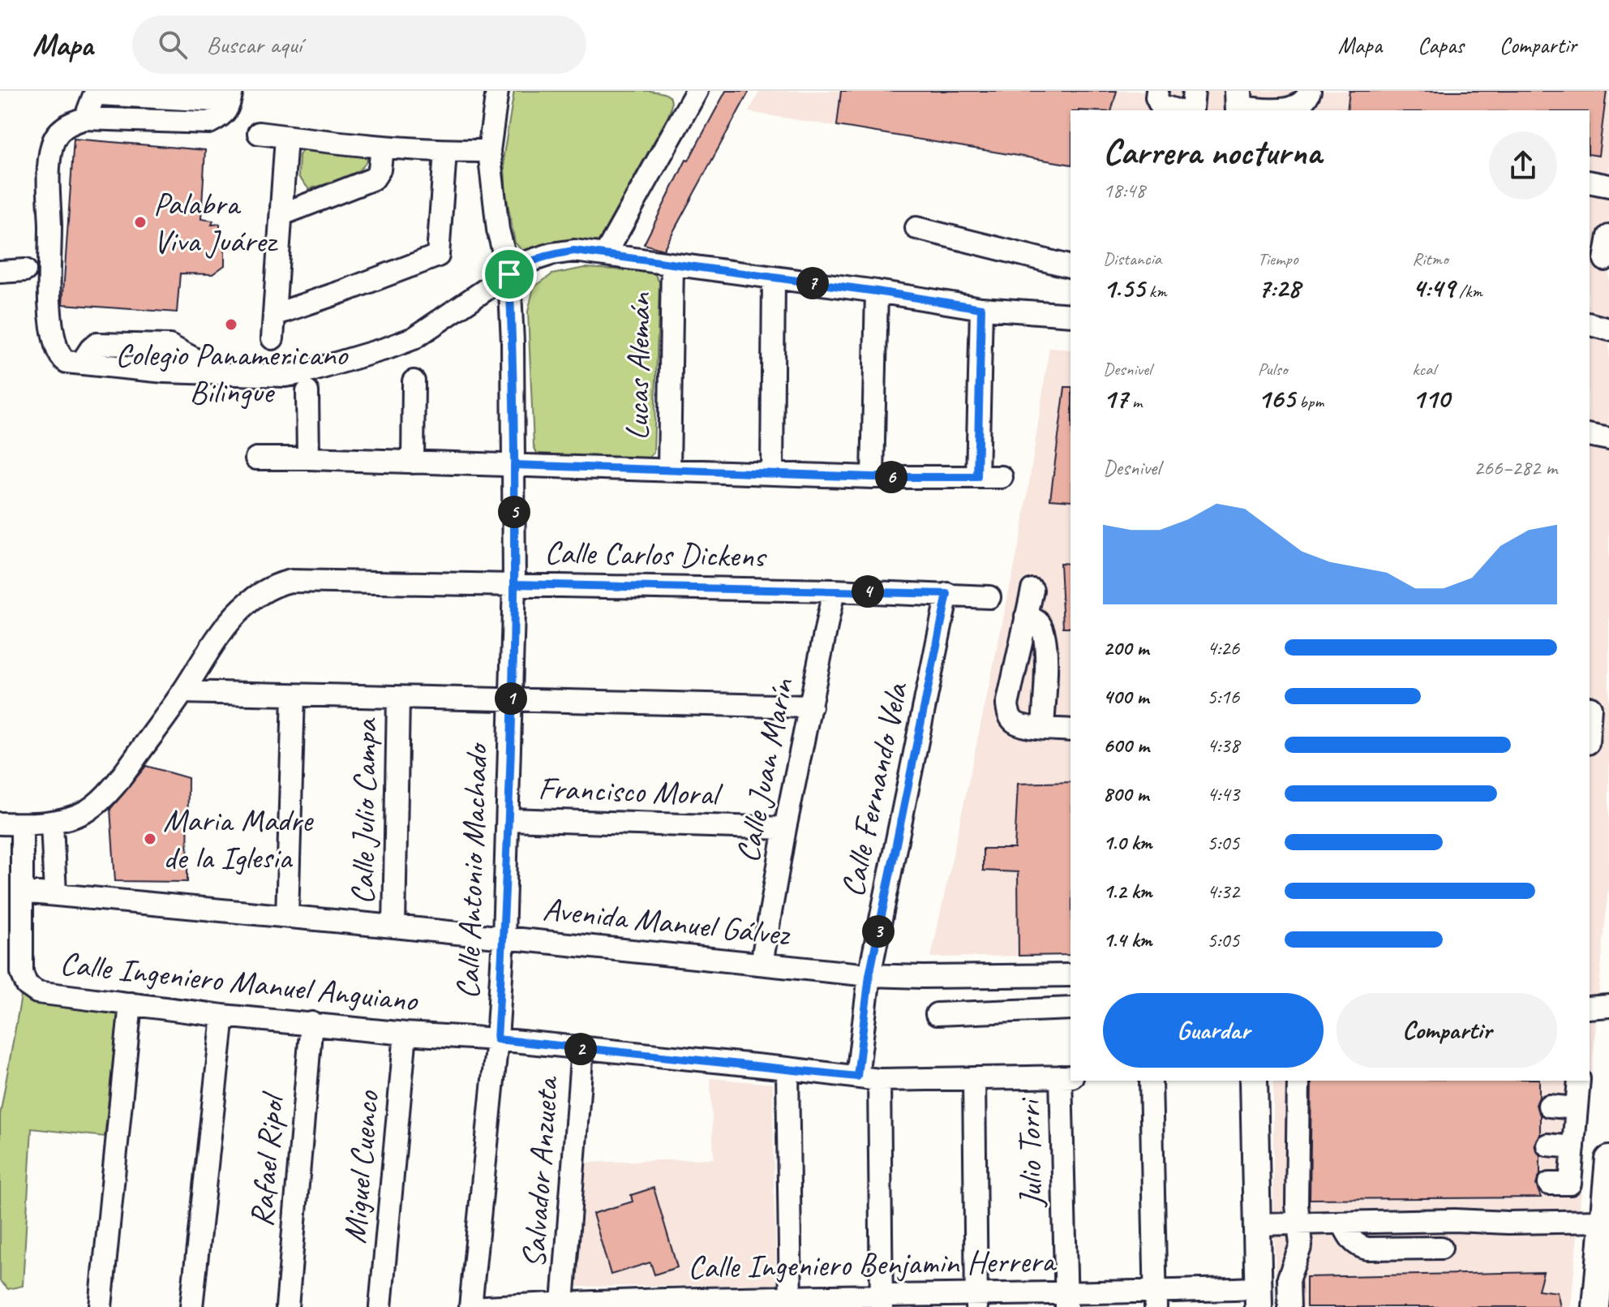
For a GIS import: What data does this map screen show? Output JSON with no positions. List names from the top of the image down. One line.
{"streets":{"street":["Lucas Alemán","Calle Carlos Dickens","Calle Juan Marín","Calle Fernando Vela","Francisco Moral","Calle Julio Campa","Calle Antonio Machado","Avenida Manuel Gálvez","Calle Ingeniero Manuel Anguiano","Julio Torri","Rafael Ripol","Miguel Cuenco","Salvador Anzueta","Calle Ingeniero Benjamin Herrera"]},"crossings":[["Calle Carlos Dickens","Calle Juan Marín"],["Calle Carlos Dickens","Calle Fernando Vela"],["Calle Carlos Dickens","Calle Antonio Machado"],["Calle Carlos Dickens","Calle Ingeniero Manuel Anguiano"],["Calle Juan Marín","Francisco Moral"],["Calle Juan Marín","Avenida Manuel Gálvez"],["Calle Fernando Vela","Avenida Manuel Gálvez"],["Calle Fernando Vela","Calle Ingeniero Manuel Anguiano"],["Francisco Moral","Calle Antonio Machado"],["Calle Julio Campa","Avenida Manuel Gálvez"],["Calle Antonio Machado","Avenida Manuel Gálvez"],["Calle Antonio Machado","Calle Ingeniero Manuel Anguiano"],["Avenida Manuel Gálvez","Calle Ingeniero Manuel Anguiano"],["Calle Ingeniero Manuel Anguiano","Julio Torri"],["Calle Ingeniero Manuel Anguiano","Rafael Ripol"],["Calle Ingeniero Manuel Anguiano","Miguel Cuenco"],["Calle Ingeniero Manuel Anguiano","Salvador Anzueta"],["Julio Torri","Calle Ingeniero Benjamin Herrera"],["Salvador Anzueta","Calle Ingeniero Benjamin Herrera"]],"places":["Palabra Viva Juárez","Colegio Panamericano Bilingue","Maria Madre de la Iglesia"],"page":{"header":"Mapa","search":"Buscar aquí","nav":["Mapa","Capas","Compartir"],"heading":["Carrera nocturna","18:48"],"stats":[["Distancia","1.55 km"],["Tiempo","7:28"],["Ritmo","4:49 /km"],["Desnivel","17 m"],["Pulso","165 bpm"],["kcal","110"]],"pins":["7","6","5","4","1","3","2"],"chart":["Desnivel","266–282 m"],"list":[{"name":"200 m","note":"4:26"},{"name":"400 m","note":"5:16"},{"name":"600 m","note":"4:38"},{"name":"800 m","note":"4:43"},{"name":"1.0 km","note":"5:05"},{"name":"1.2 km","note":"4:32"},{"name":"1.4 km","note":"5:05"}],"buttons":["Guardar","Compartir"]}}
